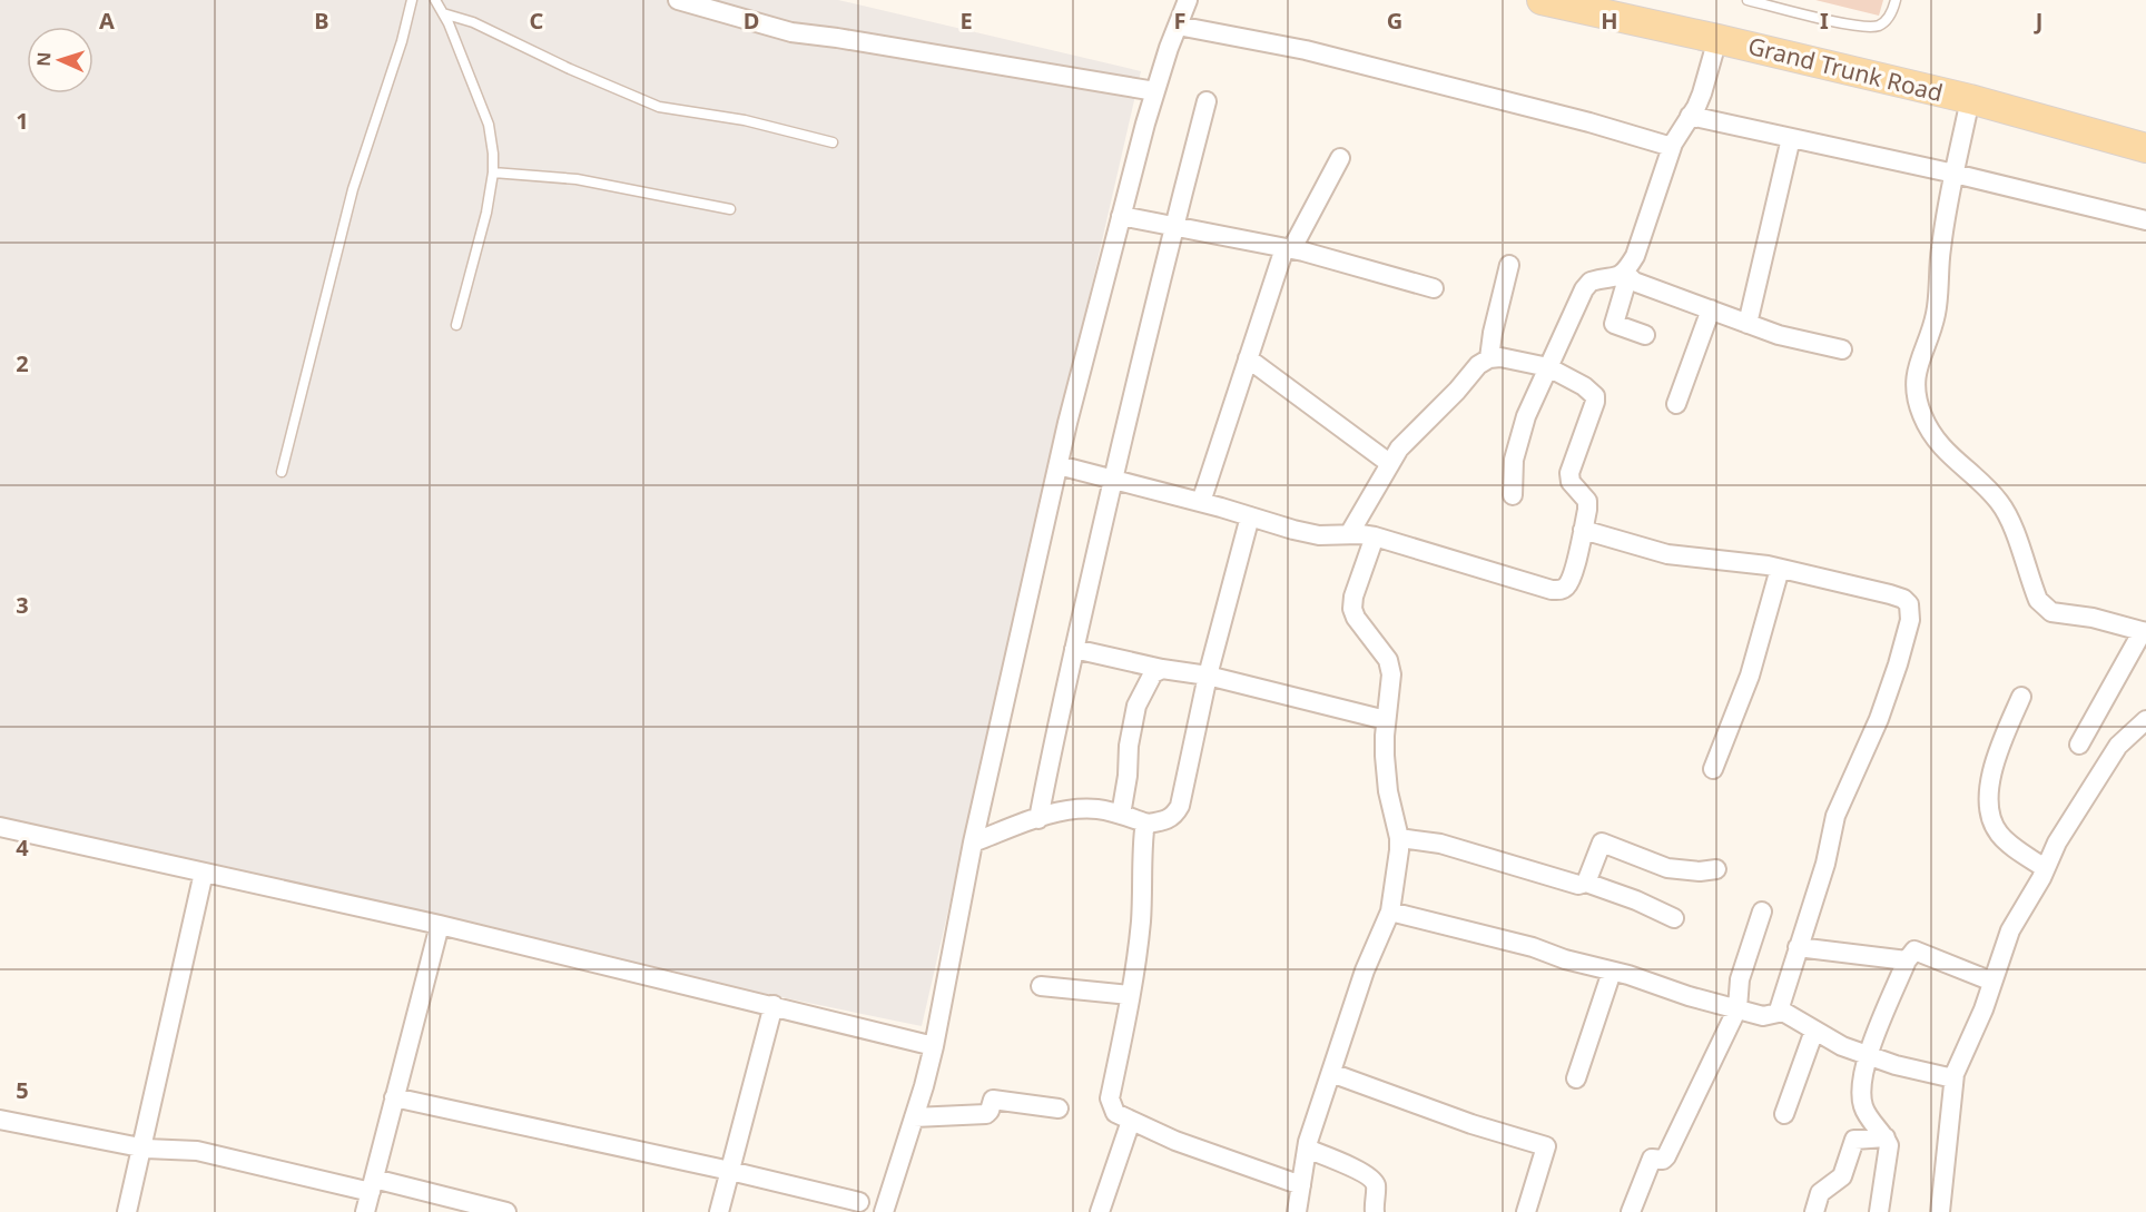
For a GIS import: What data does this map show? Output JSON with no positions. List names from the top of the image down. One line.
{"streets":{"main road":["Grand Trunk Road"]},"north":"left","grid":{"columns":["A","B","C","D","E","F","G","H","I","J"],"rows":["1","2","3","4","5"]}}
